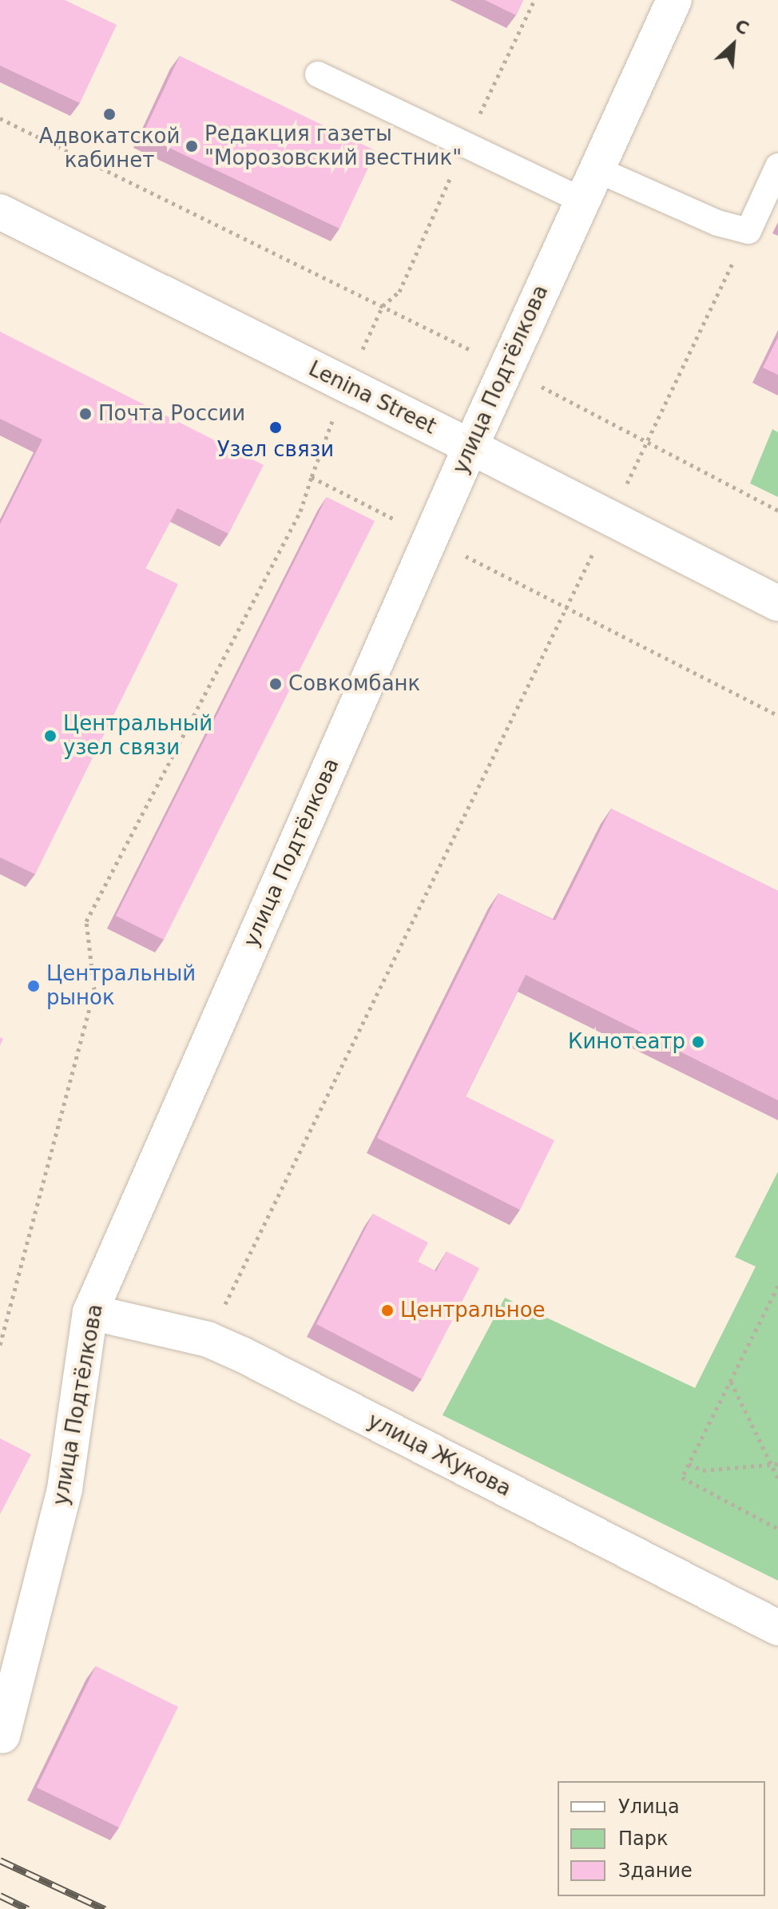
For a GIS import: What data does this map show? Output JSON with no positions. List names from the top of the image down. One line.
{"streets":{"main road":["улица Подтёлкова","Lenina Street","улица Жукова"]},"crossings":[["улица Подтёлкова","Lenina Street"],["улица Подтёлкова","улица Жукова"]],"places":["Адвокатской кабинет","Редакция газеты \"Морозовский вестник\"","Почта России","Узел связи","Совкомбанк","Центральный узел связи","Центральный рынок","Кинотеатр","Центральное"],"legend":["Улица","Парк","Здание"],"north":"top right"}
